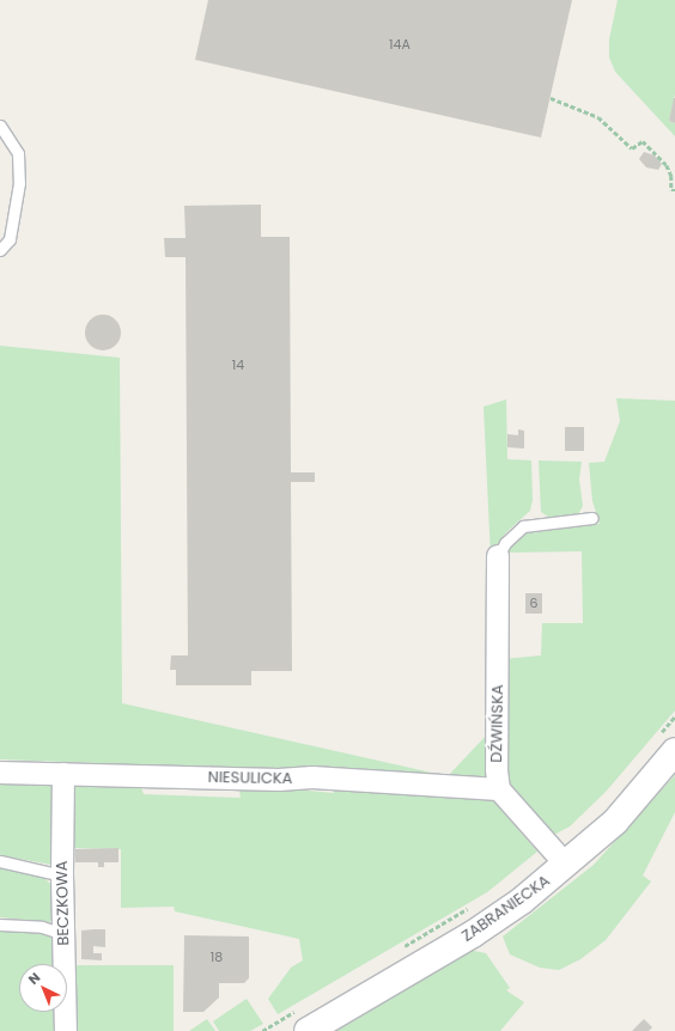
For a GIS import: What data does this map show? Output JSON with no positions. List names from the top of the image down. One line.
{"streets":{"main road":["ZABRANIECKA"],"street":["DŹWIŃSKA","NIESULICKA","BECZKOWA"]},"crossings":[["DŹWIŃSKA","NIESULICKA"],["NIESULICKA","BECZKOWA"]],"house_numbers":["14A","14","6","18"],"north":"top left"}
